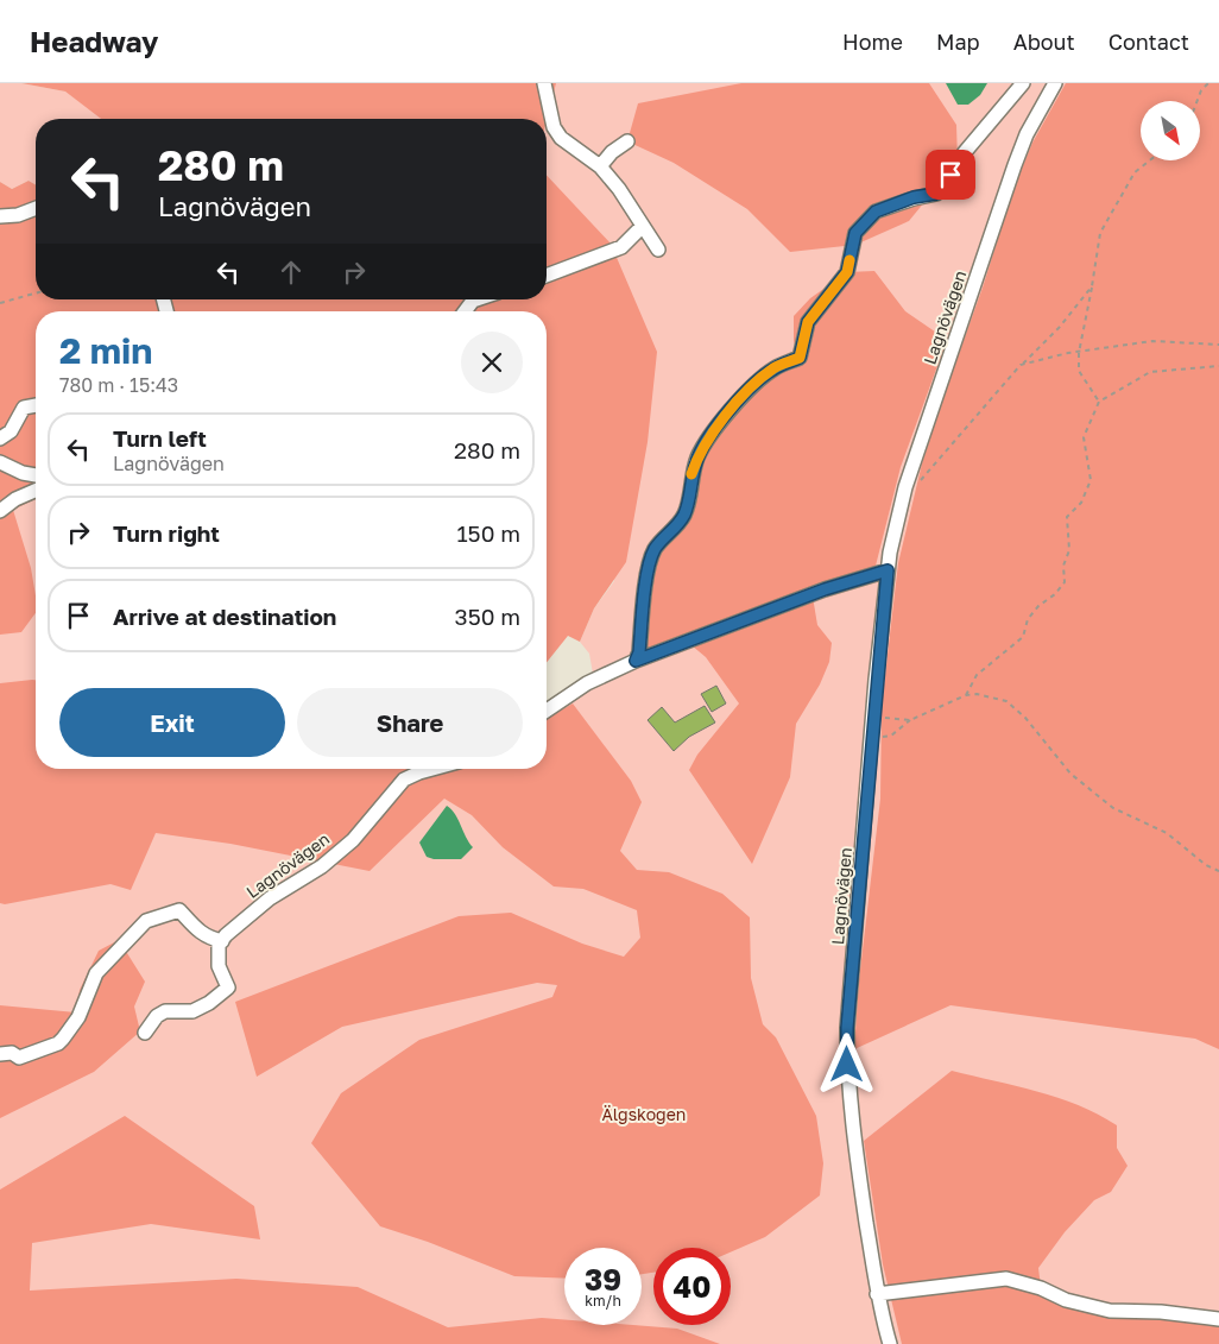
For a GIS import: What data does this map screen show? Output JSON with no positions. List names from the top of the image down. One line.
{"streets":{"street":["Lagnövägen"]},"parks":["Älgskogen"],"north":"bottom right","page":{"header":"Headway","nav":["Home","Map","About","Contact"],"turn":["280 m","Lagnövägen"],"heading":["2 min","780 m · 15:43"],"list":[{"name":"Turn left","note":"Lagnövägen","value":"280 m"},{"name":"Turn right","value":"150 m"},{"name":"Arrive at destination","value":"350 m"}],"buttons":["Exit","Share"],"speed":"39 km/h","limit":"40"}}
